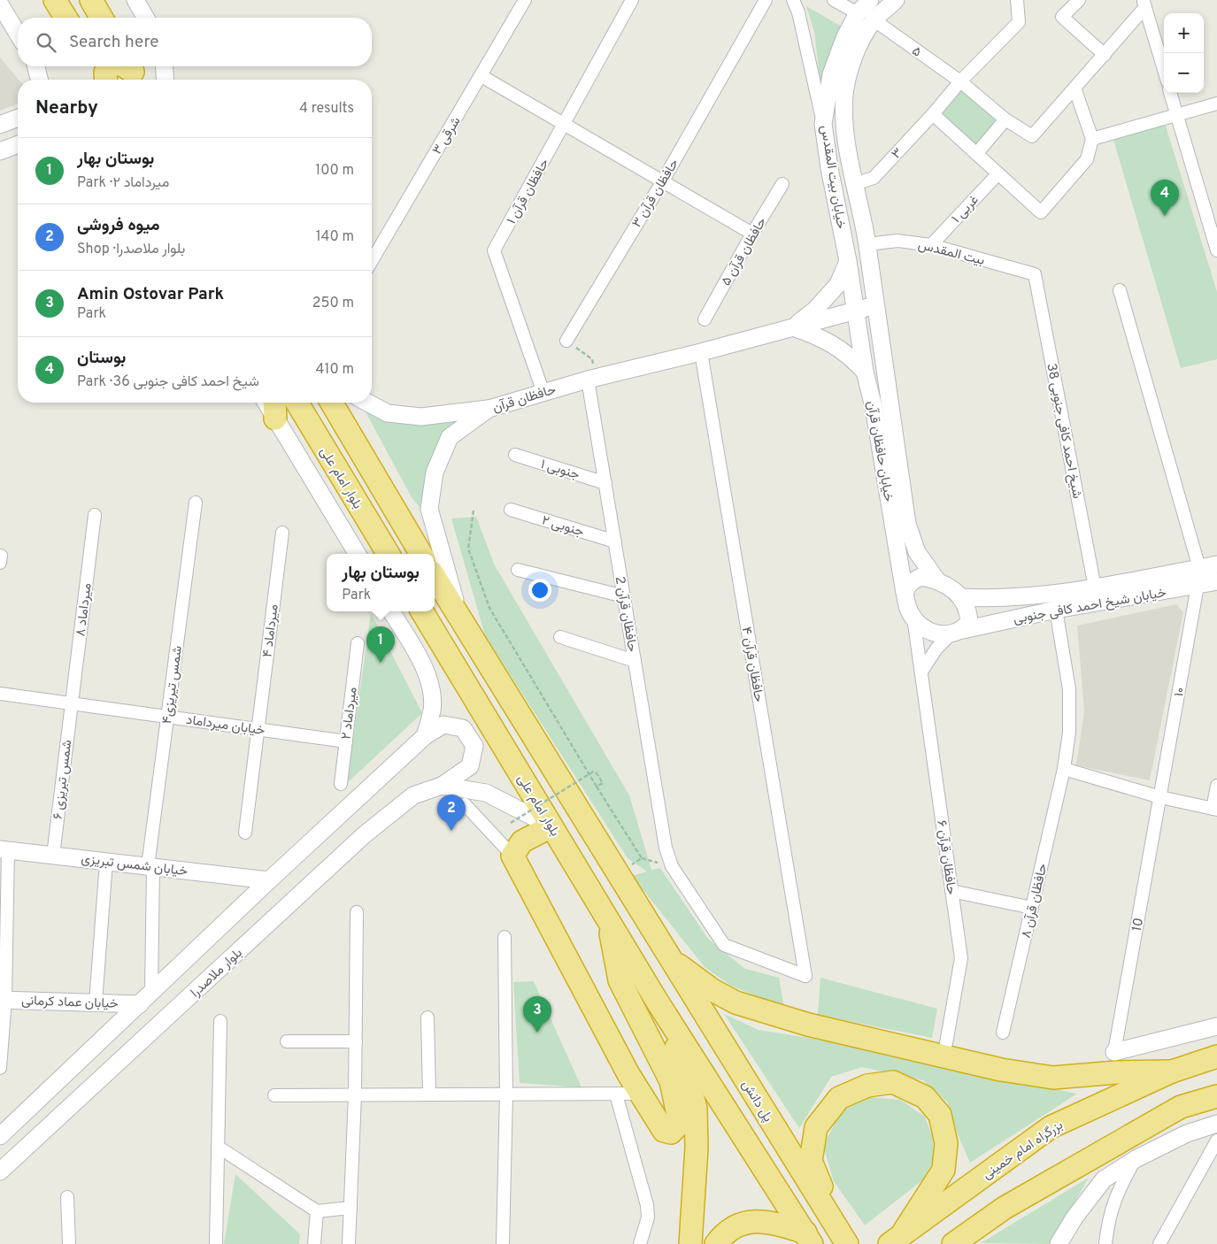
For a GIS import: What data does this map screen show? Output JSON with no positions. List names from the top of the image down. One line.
{"streets":{"highway":["بلوار امام علی","پل دانش","بزرگراه امام خمینی"],"street":["۵","۳ شرقی","۳","خیابان بیت المقدس","حافظان قرآن ۱","حافظان قرآن ۳","۱ غربی","حافظان قرآن ۵","بیت المقدس","حافظان قرآن","شیخ احمد کافی جنوبی 38","خیابان حافظان قرآن","جنوبی ۱","جنوبی ۲","خیابان شیخ احمد کافی جنوبی","میرداماد ۸","حافظان قرآن 2","میرداماد ۴","حافظان قرآن ۴","شمس تیریزی۴","۱۰","میرداماد ۲","خیابان میرداماد","شمس تبریزی ۶","حافظان قرآن ۶","خیابان شمس تبریزی","حافظان قرآن ۸","10","بلوار ملاصدرا","خیابان عماد کرمانی"]},"crossings":[["۵","۳"],["۵","خیابان بیت المقدس"],["۳","خیابان بیت المقدس"],["خیابان بیت المقدس","بیت المقدس"],["خیابان بیت المقدس","حافظان قرآن"],["خیابان بیت المقدس","خیابان حافظان قرآن"],["حافظان قرآن ۱","حافظان قرآن"],["۱ غربی","بیت المقدس"],["بیت المقدس","شیخ احمد کافی جنوبی 38"],["حافظان قرآن","خیابان حافظان قرآن"],["حافظان قرآن","حافظان قرآن 2"],["حافظان قرآن","حافظان قرآن ۴"],["شیخ احمد کافی جنوبی 38","خیابان شیخ احمد کافی جنوبی"],["خیابان حافظان قرآن","خیابان شیخ احمد کافی جنوبی"],["خیابان حافظان قرآن","حافظان قرآن ۶"],["جنوبی ۱","حافظان قرآن 2"],["جنوبی ۲","حافظان قرآن 2"],["خیابان شیخ احمد کافی جنوبی","۱۰"],["خیابان شیخ احمد کافی جنوبی","حافظان قرآن ۶"],["خیابان شیخ احمد کافی جنوبی","حافظان قرآن ۸"],["میرداماد ۸","خیابان میرداماد"],["میرداماد ۸","شمس تبریزی ۶"],["حافظان قرآن 2","حافظان قرآن ۴"],["میرداماد ۴","خیابان میرداماد"],["شمس تیریزی۴","خیابان میرداماد"],["شمس تیریزی۴","خیابان شمس تبریزی"],["شمس تیریزی۴","خیابان عماد کرمانی"],["۱۰","10"],["میرداماد ۲","خیابان میرداماد"],["خیابان میرداماد","شمس تبریزی ۶"],["شمس تبریزی ۶","خیابان شمس تبریزی"]],"page":{"map_buttons":["+","−"],"search":"Search here","heading":["Nearby","4 results"],"list":[{"mark":"1","name":"بوستان بهار","note":"Park · میرداماد ۲","value":"100 m"},{"mark":"2","name":"میوه فروشی","note":"Shop · بلوار ملاصدرا","value":"140 m"},{"mark":"3","name":"Amin Ostovar Park","note":"Park","value":"250 m"},{"mark":"4","name":"بوستان","note":"Park · شیخ احمد کافی جنوبی 36","value":"410 m"}],"pins":["4","1","2","3"],"popup":["بوستان بهار","Park"]}}
